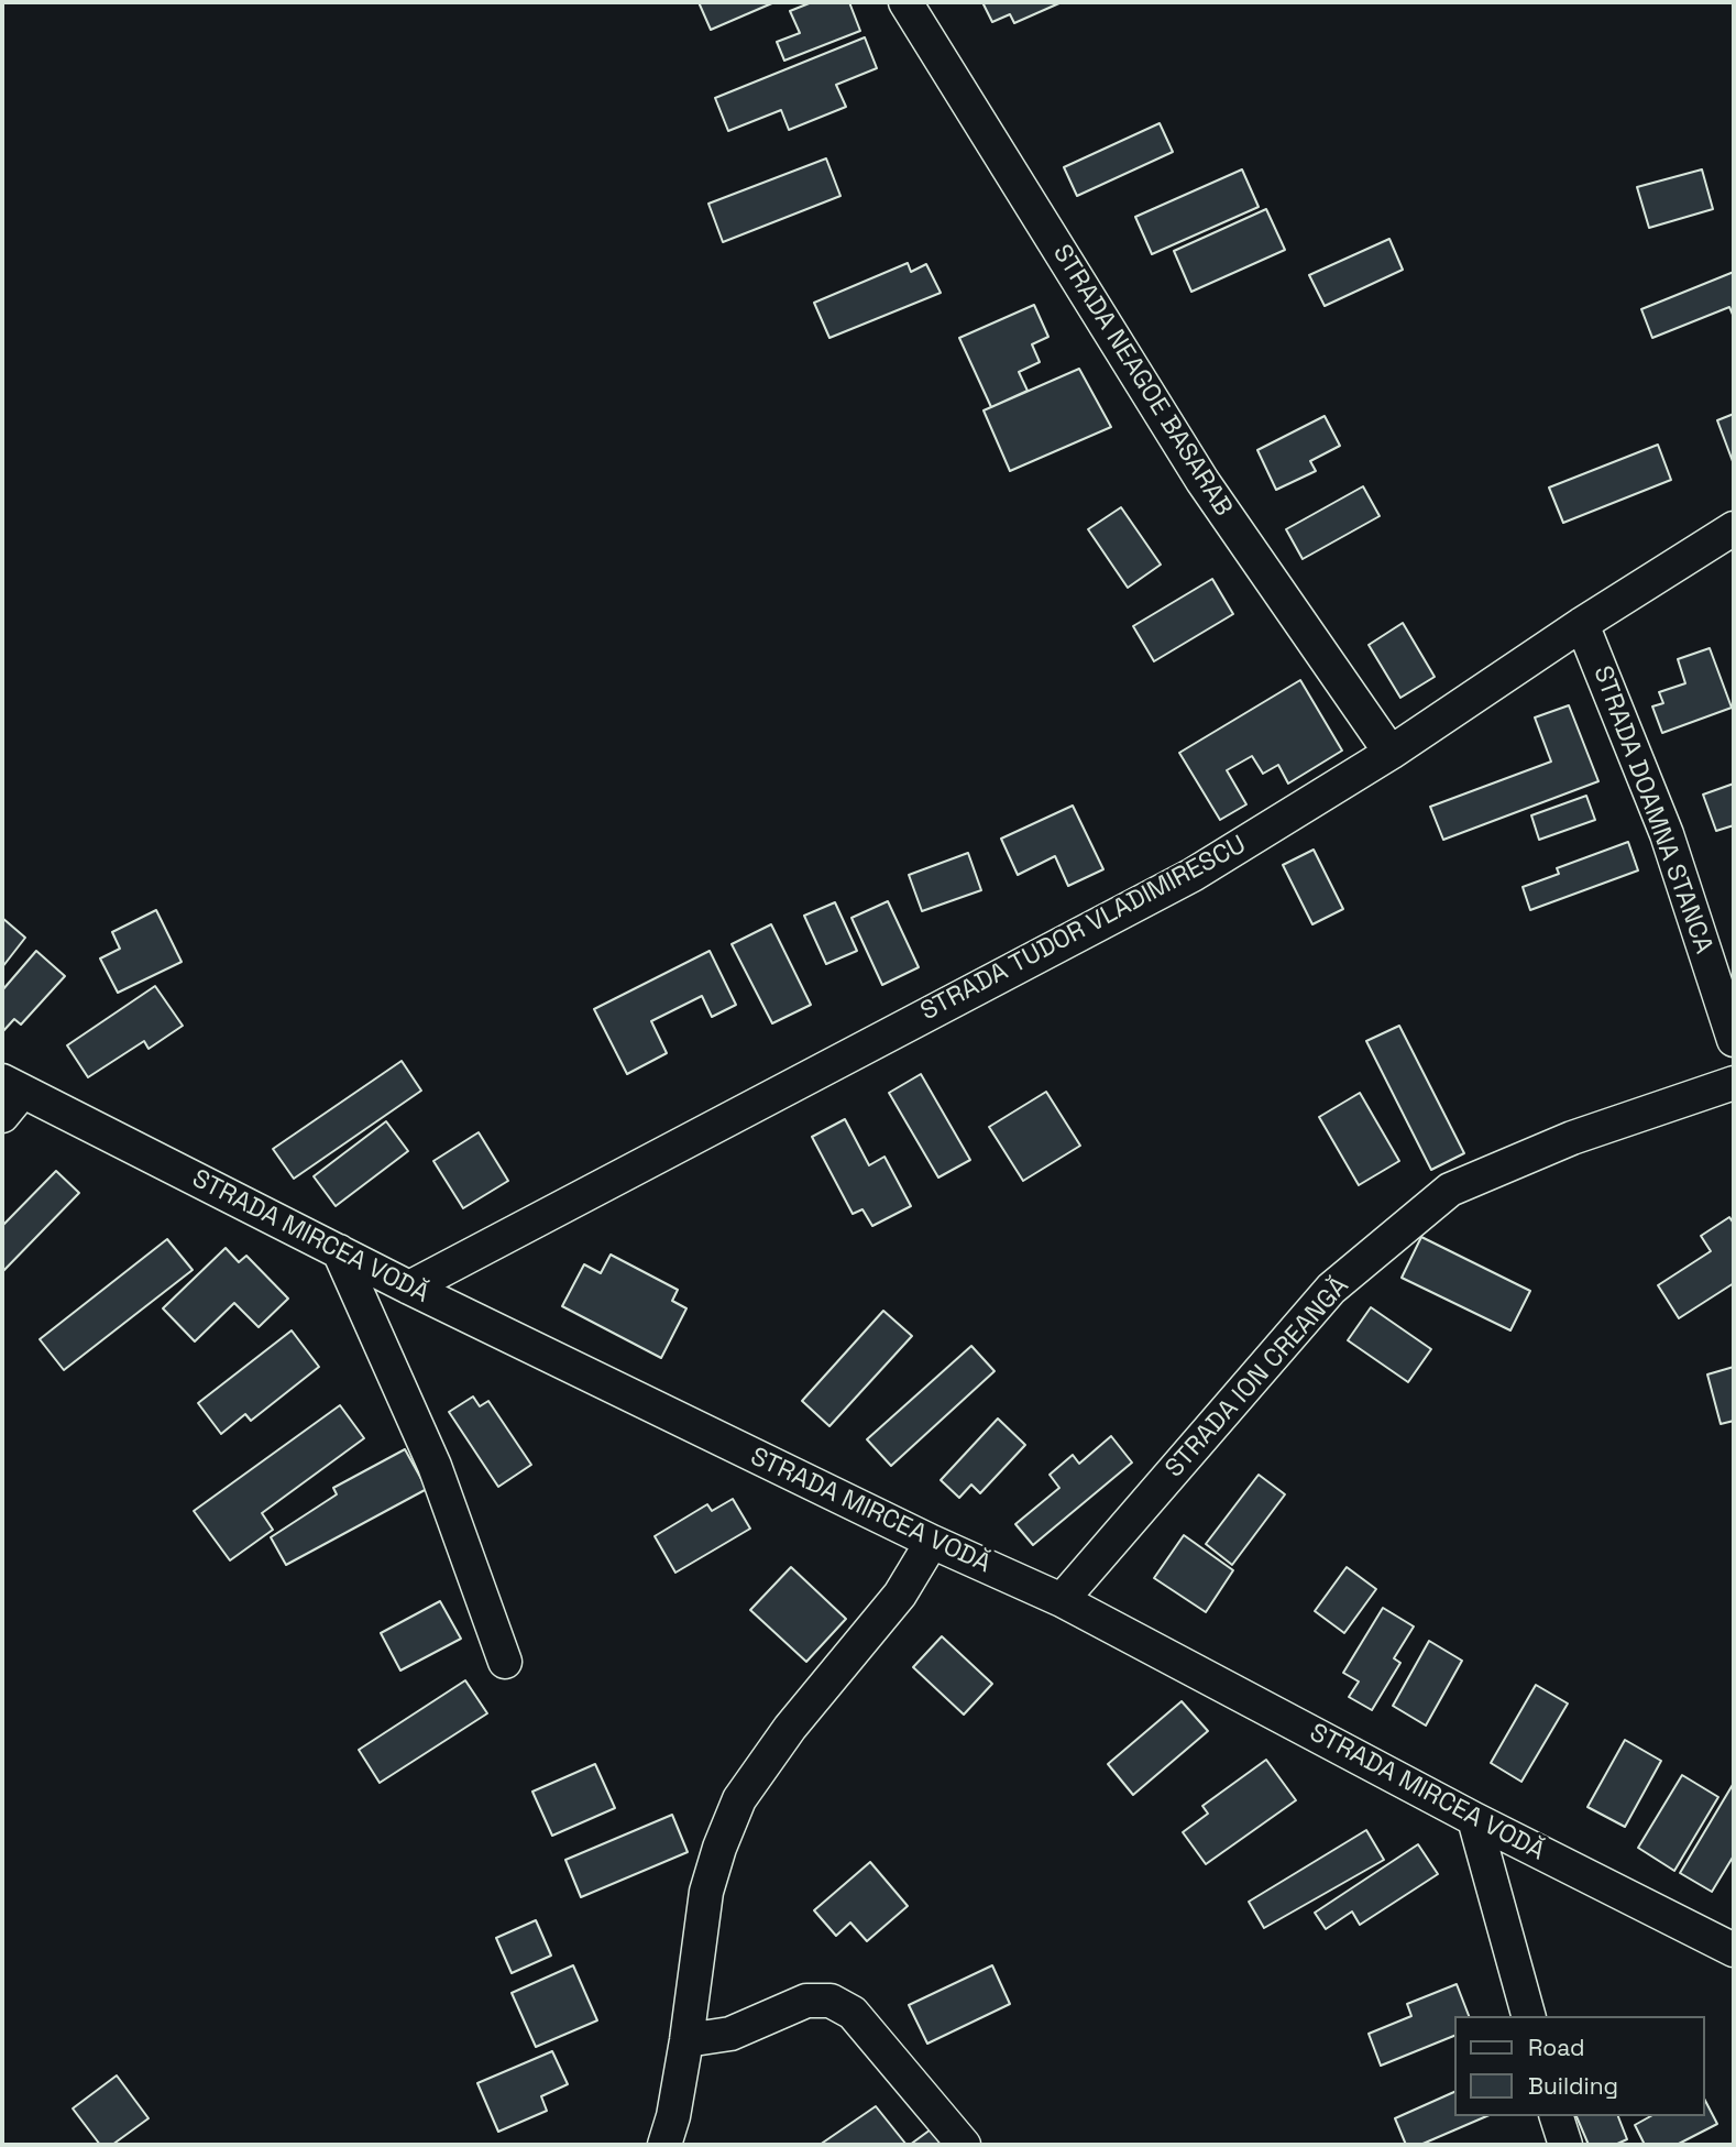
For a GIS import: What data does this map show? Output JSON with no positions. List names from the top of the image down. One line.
{"streets":{"street":["STRADA NEAGOE BASARAB","STRADA DOAMNA STANCA","STRADA TUDOR VLADIMIRESCU","STRADA MIRCEA VODĂ","STRADA ION CREANGĂ"]},"crossings":[["STRADA NEAGOE BASARAB","STRADA TUDOR VLADIMIRESCU"],["STRADA DOAMNA STANCA","STRADA TUDOR VLADIMIRESCU"],["STRADA TUDOR VLADIMIRESCU","STRADA MIRCEA VODĂ"],["STRADA MIRCEA VODĂ","STRADA ION CREANGĂ"]],"legend":["Road","Building"]}
